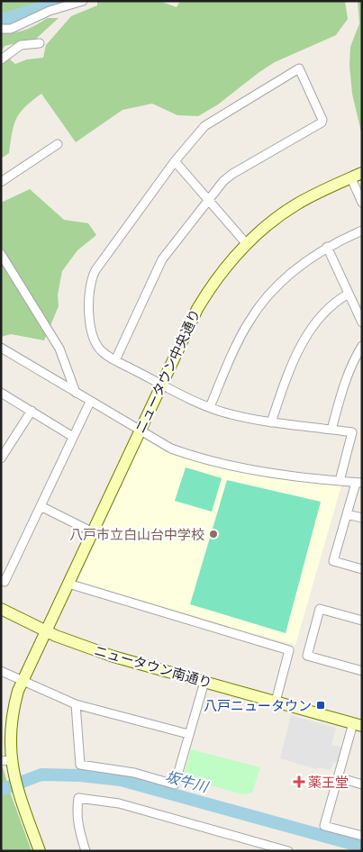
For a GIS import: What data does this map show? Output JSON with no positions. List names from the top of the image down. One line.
{"streets":{"street":["ニュータウン中央通り","ニュータウン南通り"]},"crossings":[["ニュータウン中央通り","ニュータウン南通り"]],"water":["坂牛川"],"places":{"other":["八戸市立白山台中学校"],"transit":["八戸ニュータウン"],"health":["薬王堂"]}}
